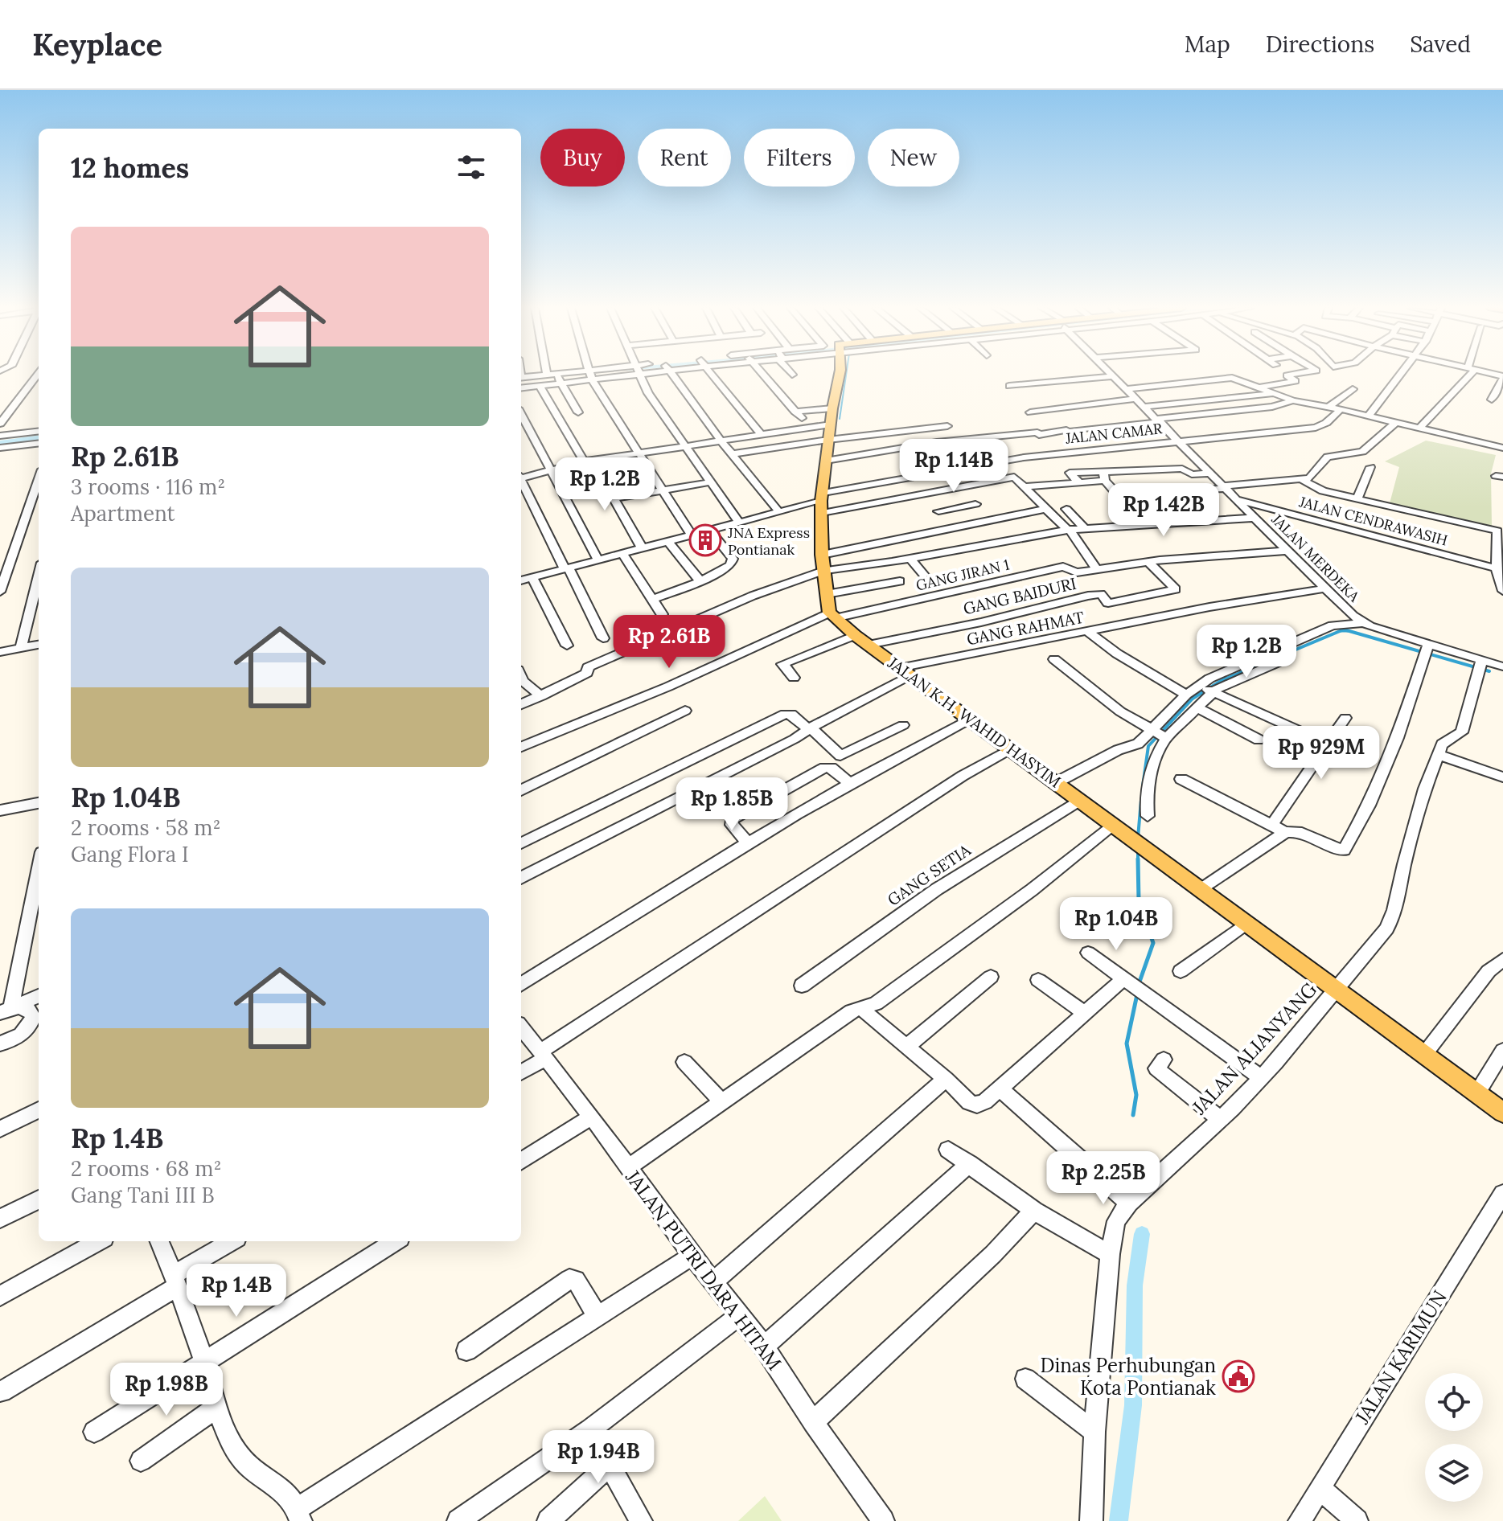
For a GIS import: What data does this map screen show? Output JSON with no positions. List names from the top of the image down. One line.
{"streets":{"main road":["JALAN K.H. WAHID HASYIM"],"street":["JALAN CAMAR","JALAN CENDRAWASIH","JALAN MERDEKA","GANG JIRAN 1","GANG BAIDURI","GANG RAHMAT","GANG SETIA","JALAN ALIANYANG","JALAN PUTRI DARA HITAM","JALAN KARIMUN"]},"crossings":[["JALAN CAMAR","JALAN MERDEKA"],["JALAN CENDRAWASIH","JALAN MERDEKA"],["JALAN MERDEKA","GANG JIRAN 1"],["JALAN MERDEKA","GANG RAHMAT"],["GANG JIRAN 1","JALAN K.H. WAHID HASYIM"],["GANG BAIDURI","JALAN K.H. WAHID HASYIM"],["GANG RAHMAT","JALAN K.H. WAHID HASYIM"],["JALAN K.H. WAHID HASYIM","GANG SETIA"],["JALAN K.H. WAHID HASYIM","JALAN ALIANYANG"]],"places":{"building":["JNA Express Pontianak"],"public building":["Dinas Perhubungan Kota Pontianak"]},"page":{"header":"Keyplace","nav":["Map","Directions","Saved"],"chip":["Buy","Rent","Filters","New"],"heading":"12 homes","list":[{"name":"Rp 2.61B","note":"3 rooms · 116 m² · Apartment"},{"name":"Rp 1.04B","note":"2 rooms · 58 m² · Gang Flora I"},{"name":"Rp 1.4B","note":"2 rooms · 68 m² · Gang Tani III B"}],"price":["Rp 1.14B","Rp 1.2B","Rp 1.42B","Rp 2.61B","Rp 1.2B","Rp 929M","Rp 1.85B","Rp 1.04B","Rp 2.25B","Rp 1.4B","Rp 1.98B","Rp 1.94B"]}}
